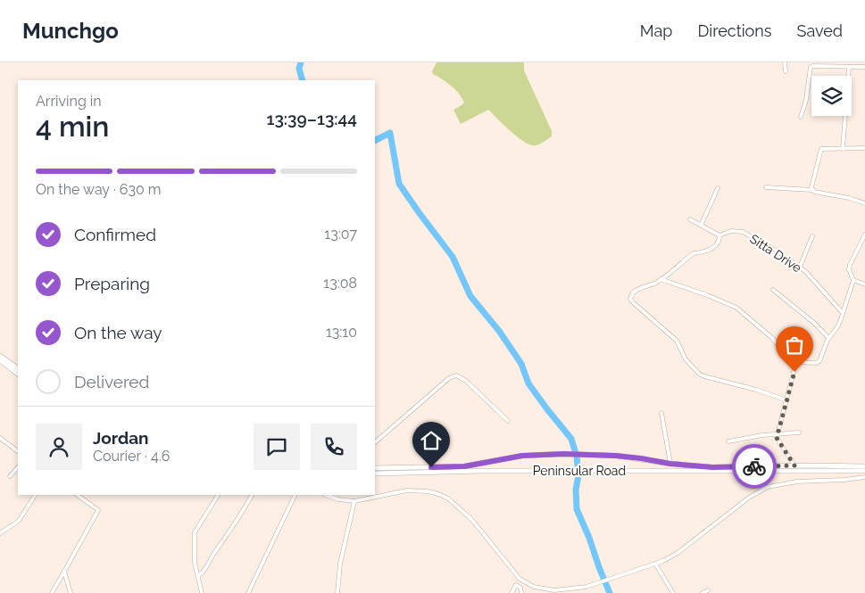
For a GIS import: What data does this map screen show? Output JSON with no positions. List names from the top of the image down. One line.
{"streets":{"main road":["Peninsular Road"],"street":["Sitta Drive"]},"page":{"header":"Munchgo","nav":["Map","Directions","Saved"],"heading":["4 min","Arriving in","13:39–13:44"],"panel":["Jordan","Courier · 4.6"],"bar":"On the way · 630 m","list":[["Confirmed","13:07"],["Preparing","13:08"],["On the way","13:10"],"Delivered"]}}
